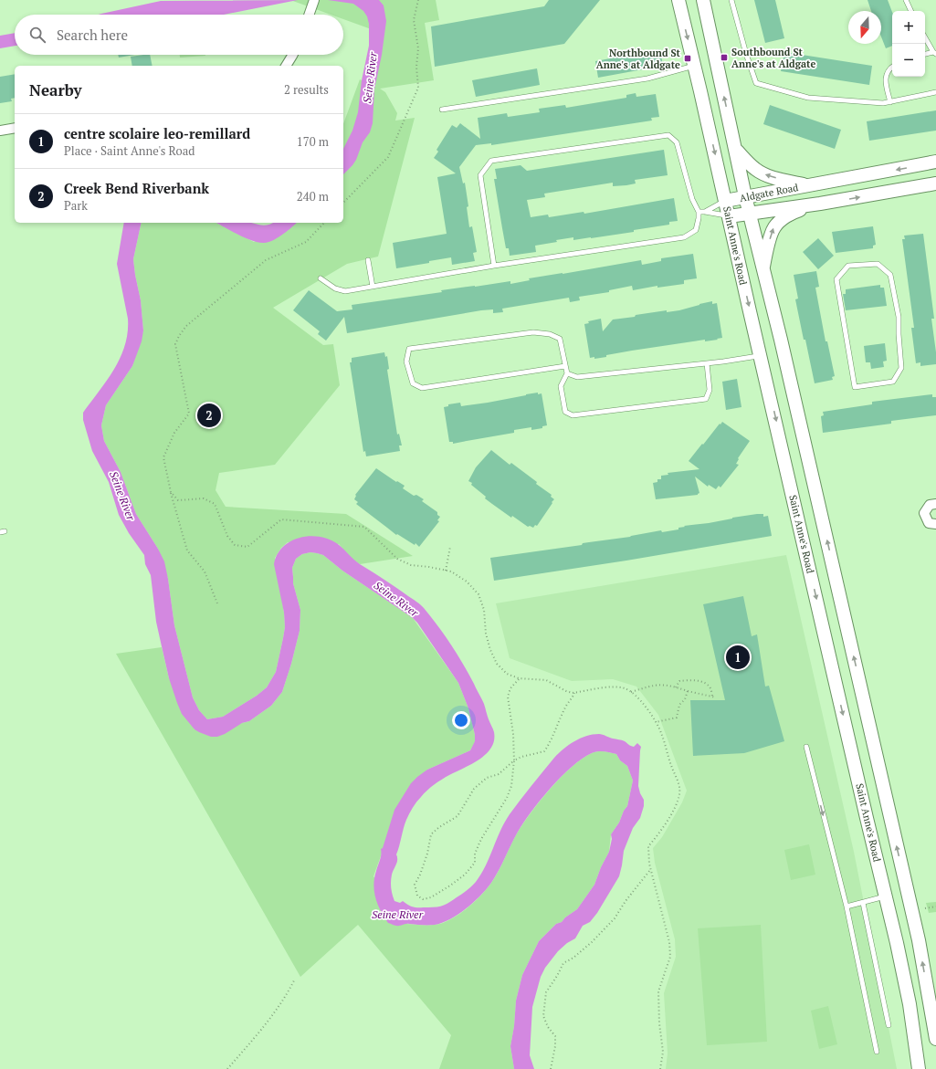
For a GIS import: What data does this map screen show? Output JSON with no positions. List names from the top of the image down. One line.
{"streets":{"main road":["Aldgate Road","Saint Anne's Road"]},"crossings":[["Aldgate Road","Saint Anne's Road"]],"water":["Seine River"],"places":{"transit":["Southbound St Anne's at Aldgate","Northbound St Anne's at Aldgate"]},"north":"bottom","page":{"map_buttons":["+","−"],"search":"Search here","heading":["Nearby","2 results"],"list":[{"mark":"1","name":"centre scolaire leo-remillard","note":"Place · Saint Anne's Road","value":"170 m"},{"mark":"2","name":"Creek Bend Riverbank","note":"Park","value":"240 m"}],"pins":["2","1"]}}
